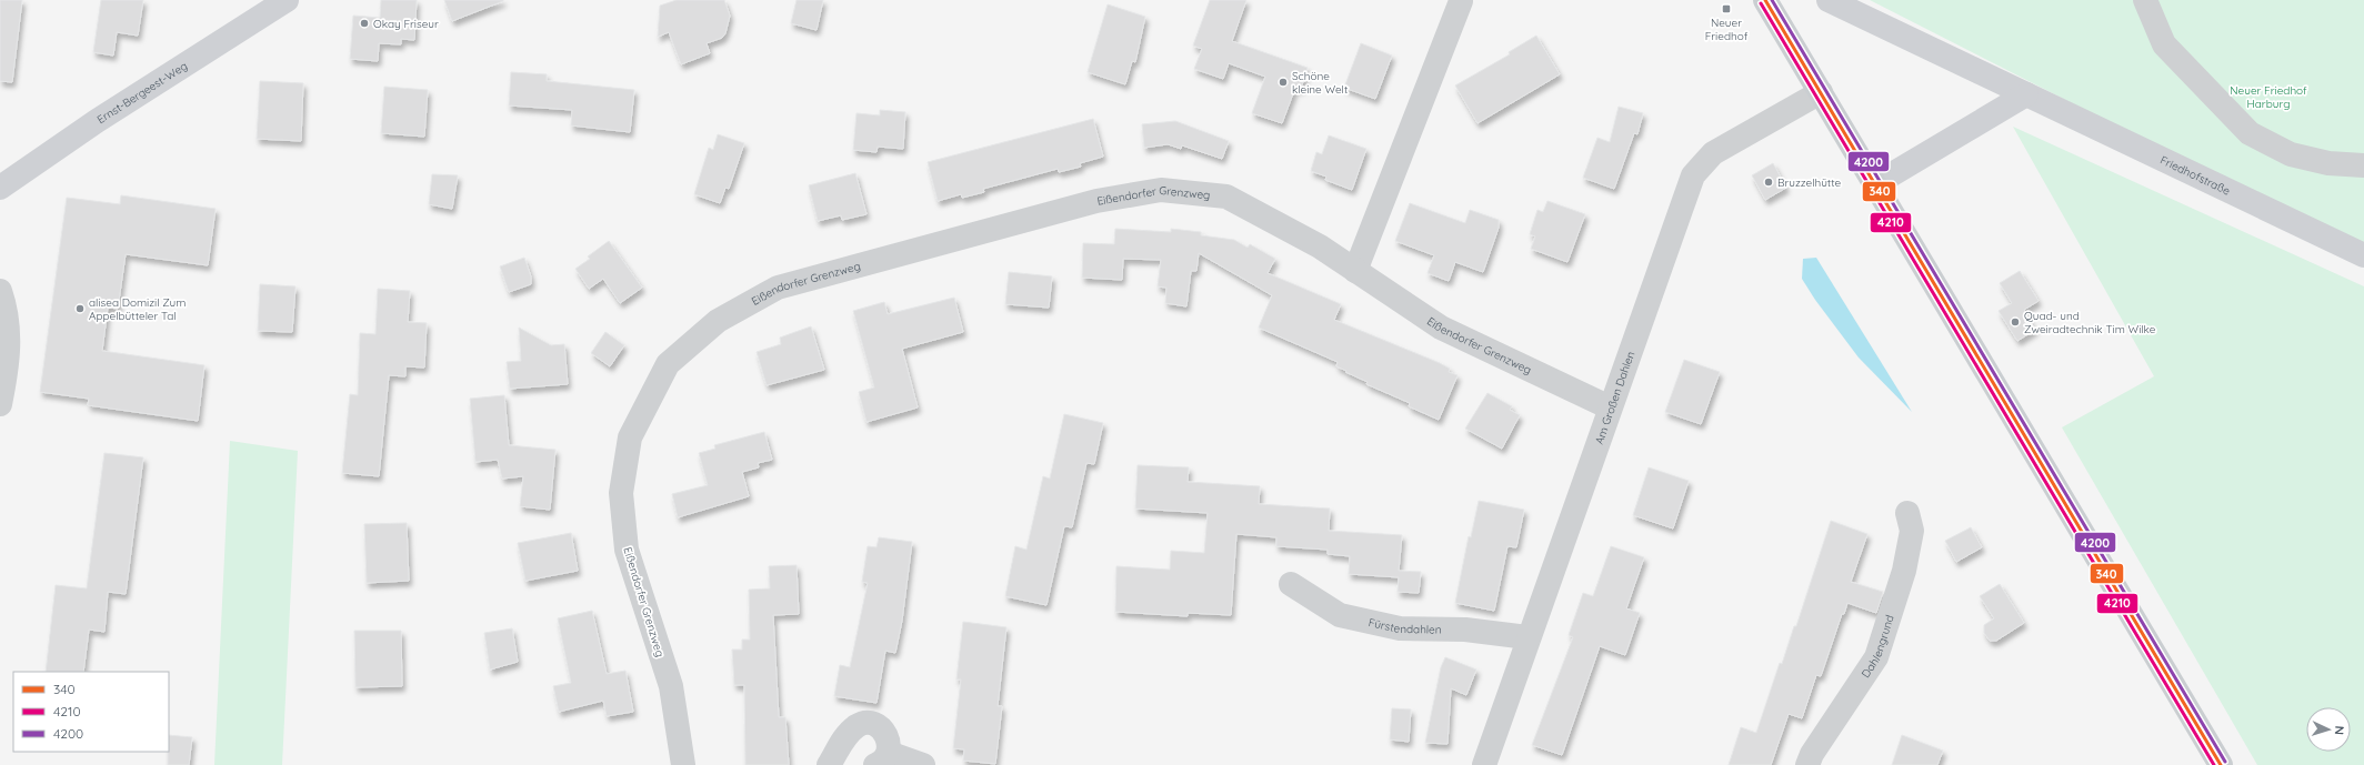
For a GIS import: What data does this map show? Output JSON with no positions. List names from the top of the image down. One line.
{"streets":{"street":["Ernst-Bergeest-Weg","Friedhofstraße","Eißendorfer Grenzweg","Am Großen Dahlen","Fürstendahlen","Dahlengrund"]},"crossings":[["Eißendorfer Grenzweg","Am Großen Dahlen"],["Am Großen Dahlen","Fürstendahlen"]],"parks":["Neuer Friedhof Harburg"],"places":{"transit":["Neuer Friedhof"],"other":["Okay Friseur","Schöne kleine Welt","Bruzzelhütte","alisea Domizil Zum Appelbütteler Tal","Quad- und Zweiradtechnik Tim Wilke"]},"lines":["transit line 340","transit line 4200","transit line 4210"],"legend":["340","4210","4200"],"north":"right"}
